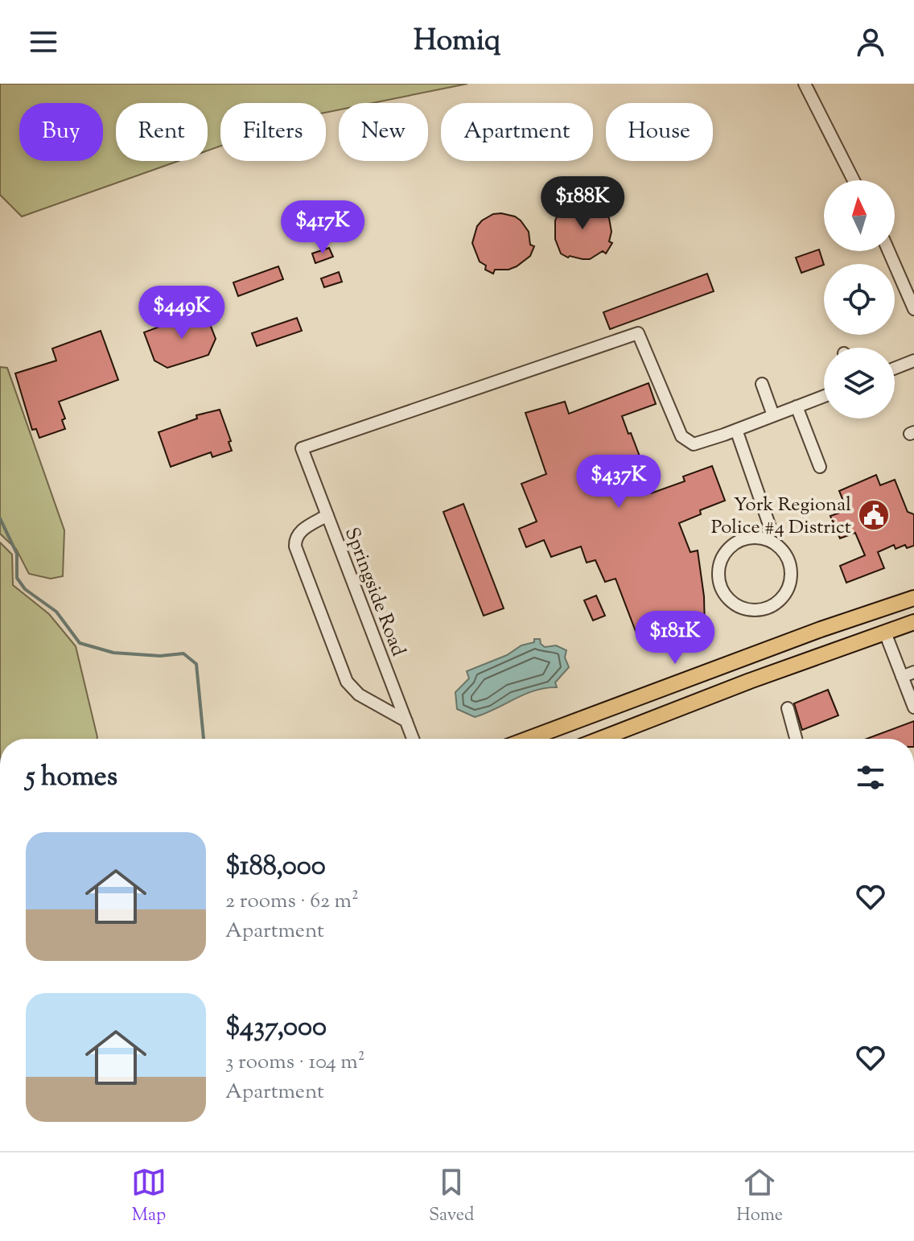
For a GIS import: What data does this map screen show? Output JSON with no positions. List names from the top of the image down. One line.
{"streets":{"street":["Springside Road"]},"places":{"public building":["York Regional Police #4 District"]},"north":"top","page":{"header":"Homiq","chip":["Buy","Rent","Filters","New","Apartment","House"],"price":["$188K","$417K","$449K","$437K","$181K"],"heading":"5 homes","list":[{"name":"$188,000","note":"2 rooms · 62 m² · Apartment"},{"name":"$437,000","note":"3 rooms · 104 m² · Apartment"}],"tabs":["Map","Saved","Home"]}}
